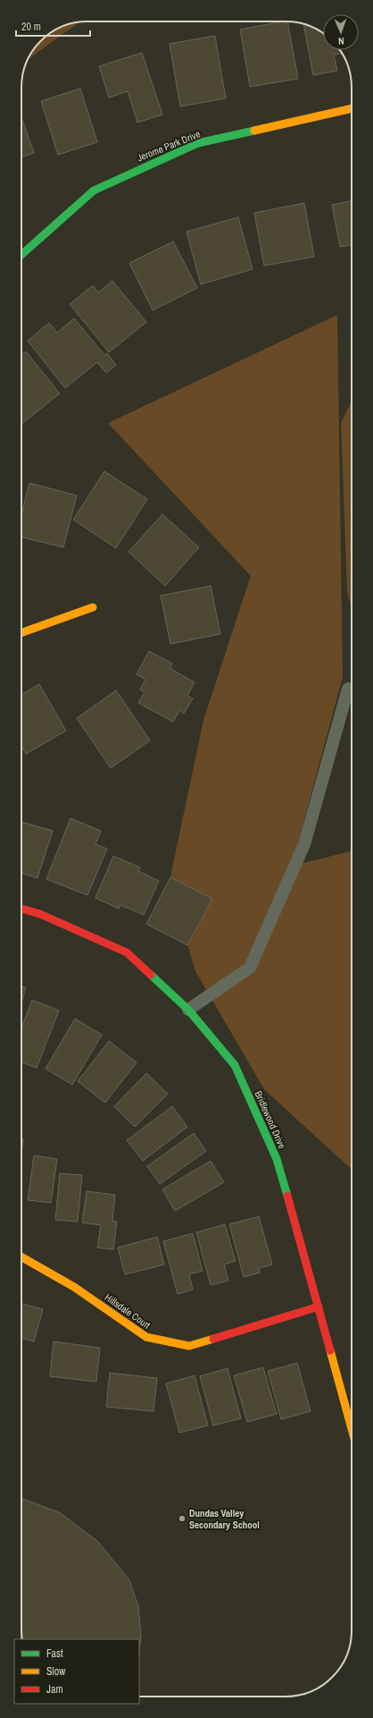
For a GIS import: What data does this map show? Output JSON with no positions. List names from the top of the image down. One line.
{"streets":{"street":["Jerome Park Drive","Bridlewood Drive","Hillsdale Court"]},"crossings":[["Bridlewood Drive","Hillsdale Court"]],"places":["Dundas Valley Secondary School"],"legend":["Fast","Slow","Jam"],"scale_bar":"20 m","north":"bottom"}
